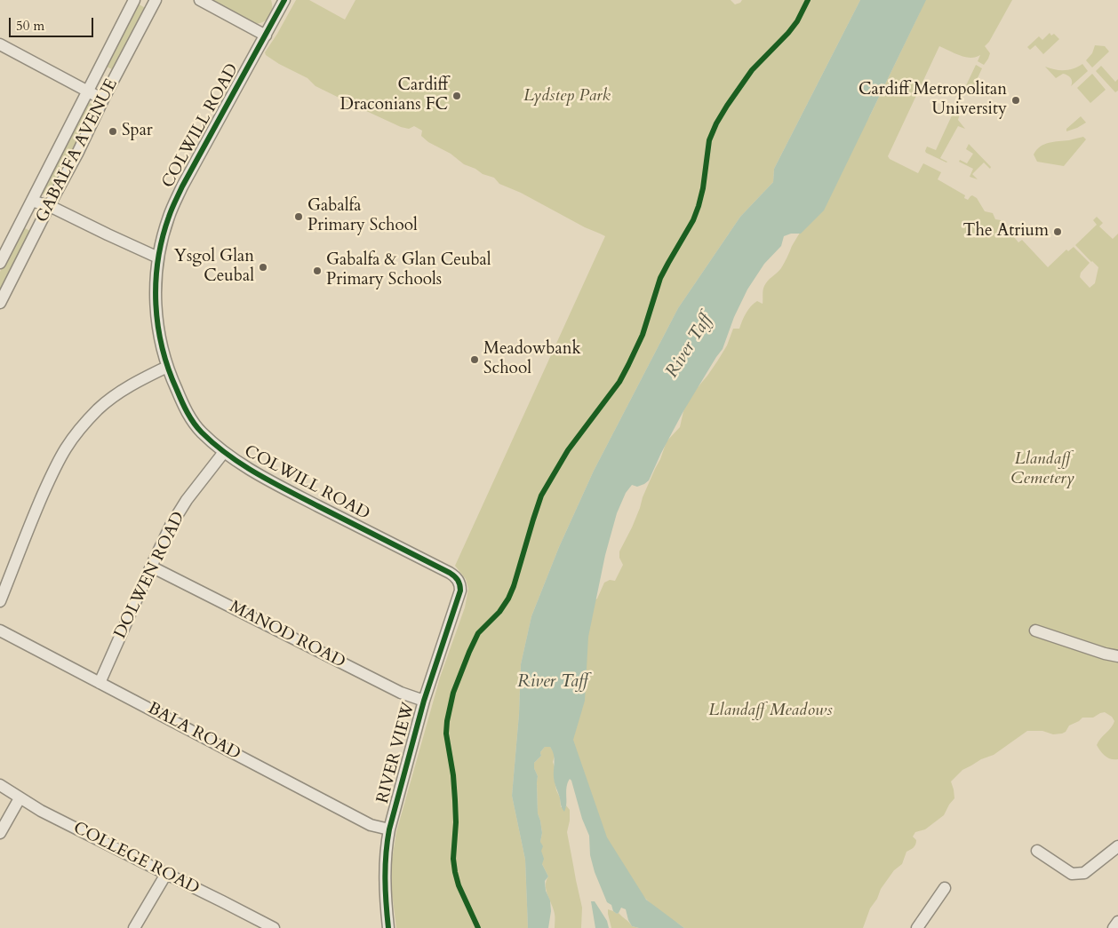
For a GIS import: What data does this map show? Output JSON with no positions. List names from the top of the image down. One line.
{"streets":{"street":["COLWILL ROAD","GABALFA AVENUE","DOLWEN ROAD","MANOD ROAD","BALA ROAD","RIVER VIEW","COLLEGE ROAD"]},"crossings":[["COLWILL ROAD","DOLWEN ROAD"],["COLWILL ROAD","RIVER VIEW"],["DOLWEN ROAD","MANOD ROAD"],["DOLWEN ROAD","BALA ROAD"],["MANOD ROAD","RIVER VIEW"],["BALA ROAD","RIVER VIEW"]],"water":["River Taff"],"parks":["Lydstep Park","Llandaff Cemetery","Llandaff Meadows"],"places":["Cardiff Draconians FC","Cardiff Metropolitan University","Spar","Gabalfa Primary School","The Atrium","Ysgol Glan Ceubal","Gabalfa & Glan Ceubal Primary Schools","Meadowbank School"],"scale_bar":"50 m"}
